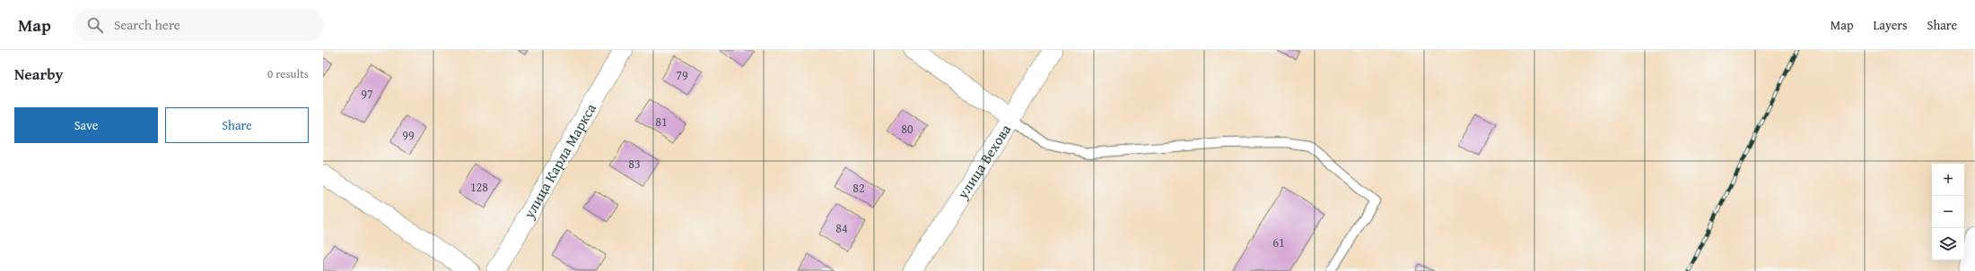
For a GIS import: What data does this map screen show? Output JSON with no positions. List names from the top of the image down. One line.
{"streets":{"street":["улица Карла Маркса","улица Вехова"]},"house_numbers":["79","97","81","80","99","83","128","82","84","61"],"page":{"header":"Map","search":"Search here","nav":["Map","Layers","Share"],"heading":["Nearby","0 results"],"buttons":["Save","Share"],"map_buttons":["+","−"]}}
